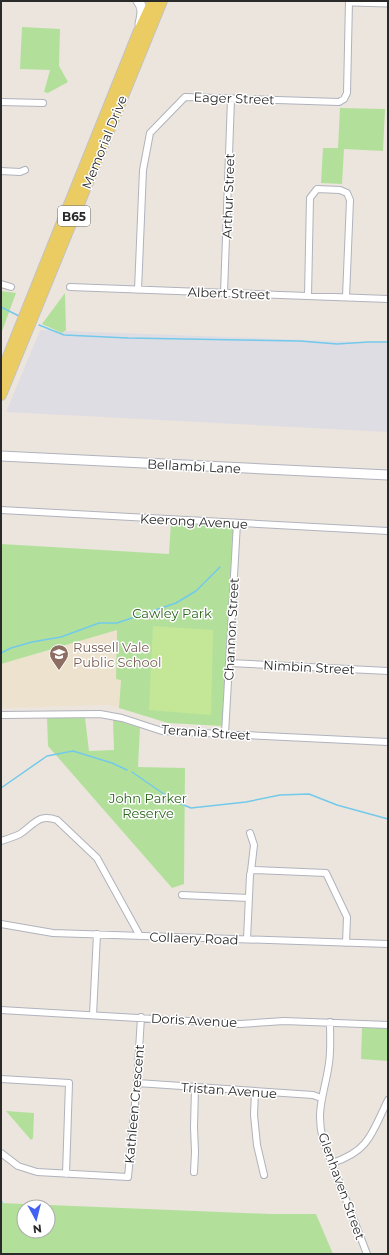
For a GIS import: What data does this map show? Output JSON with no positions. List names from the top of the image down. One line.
{"streets":{"main road":["Memorial Drive","B65","Bellambi Lane"],"street":["Eager Street","Arthur Street","Albert Street","Keerong Avenue","Channon Street","Nimbin Street","Terania Street","Collaery Road","Doris Avenue","Tristan Avenue","Kathleen Crescent","Glenhaven Street"]},"crossings":[["Eager Street","Arthur Street"],["Eager Street","Albert Street"],["Arthur Street","Albert Street"],["Keerong Avenue","Channon Street"],["Channon Street","Nimbin Street"],["Channon Street","Terania Street"],["Doris Avenue","Kathleen Crescent"],["Doris Avenue","Glenhaven Street"],["Tristan Avenue","Kathleen Crescent"],["Tristan Avenue","Glenhaven Street"]],"parks":["Cawley Park","John Parker Reserve"],"places":{"school or university":["Russell Vale Public School"]},"north":"bottom"}
